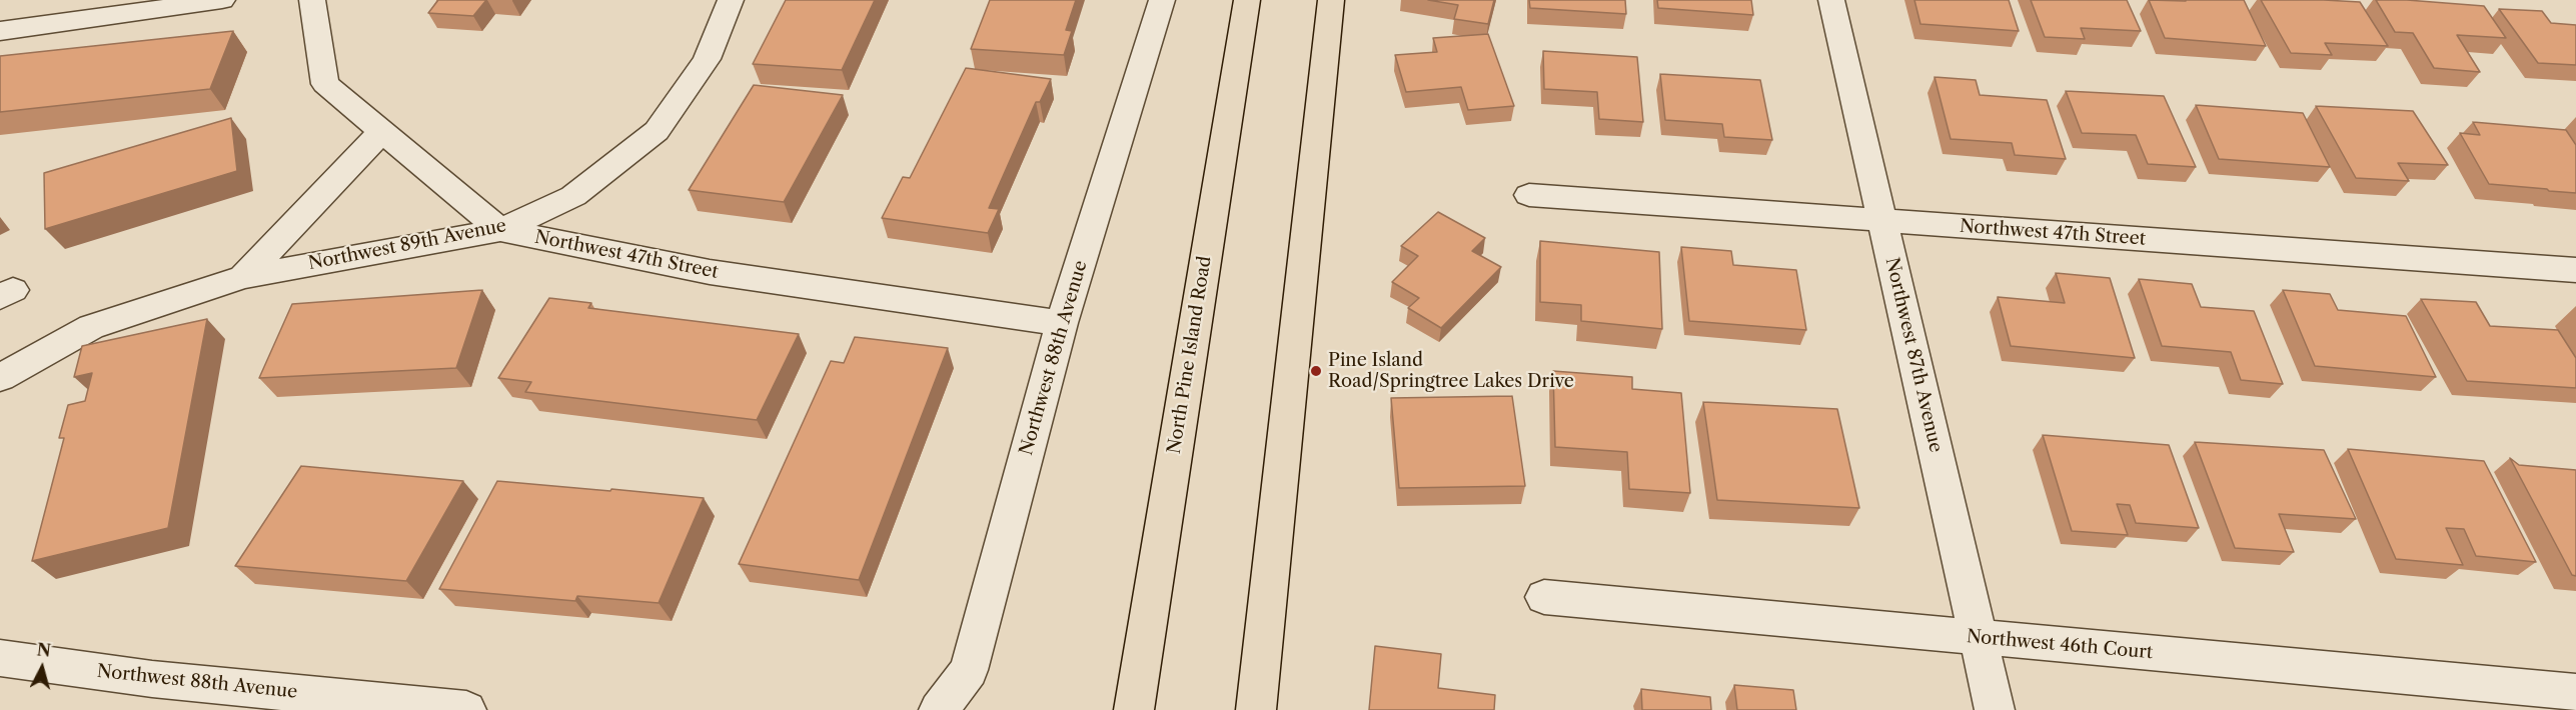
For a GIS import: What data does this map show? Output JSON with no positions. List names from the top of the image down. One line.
{"streets":{"main road":["North Pine Island Road"],"street":["Northwest 47th Street","Northwest 89th Avenue","Northwest 87th Avenue","Northwest 88th Avenue","Northwest 46th Court"]},"crossings":[["Northwest 47th Street","Northwest 89th Avenue"],["Northwest 47th Street","Northwest 87th Avenue"],["Northwest 47th Street","Northwest 88th Avenue"],["Northwest 87th Avenue","Northwest 46th Court"]],"places":["Pine Island Road/Springtree Lakes Drive"],"north":"top"}
